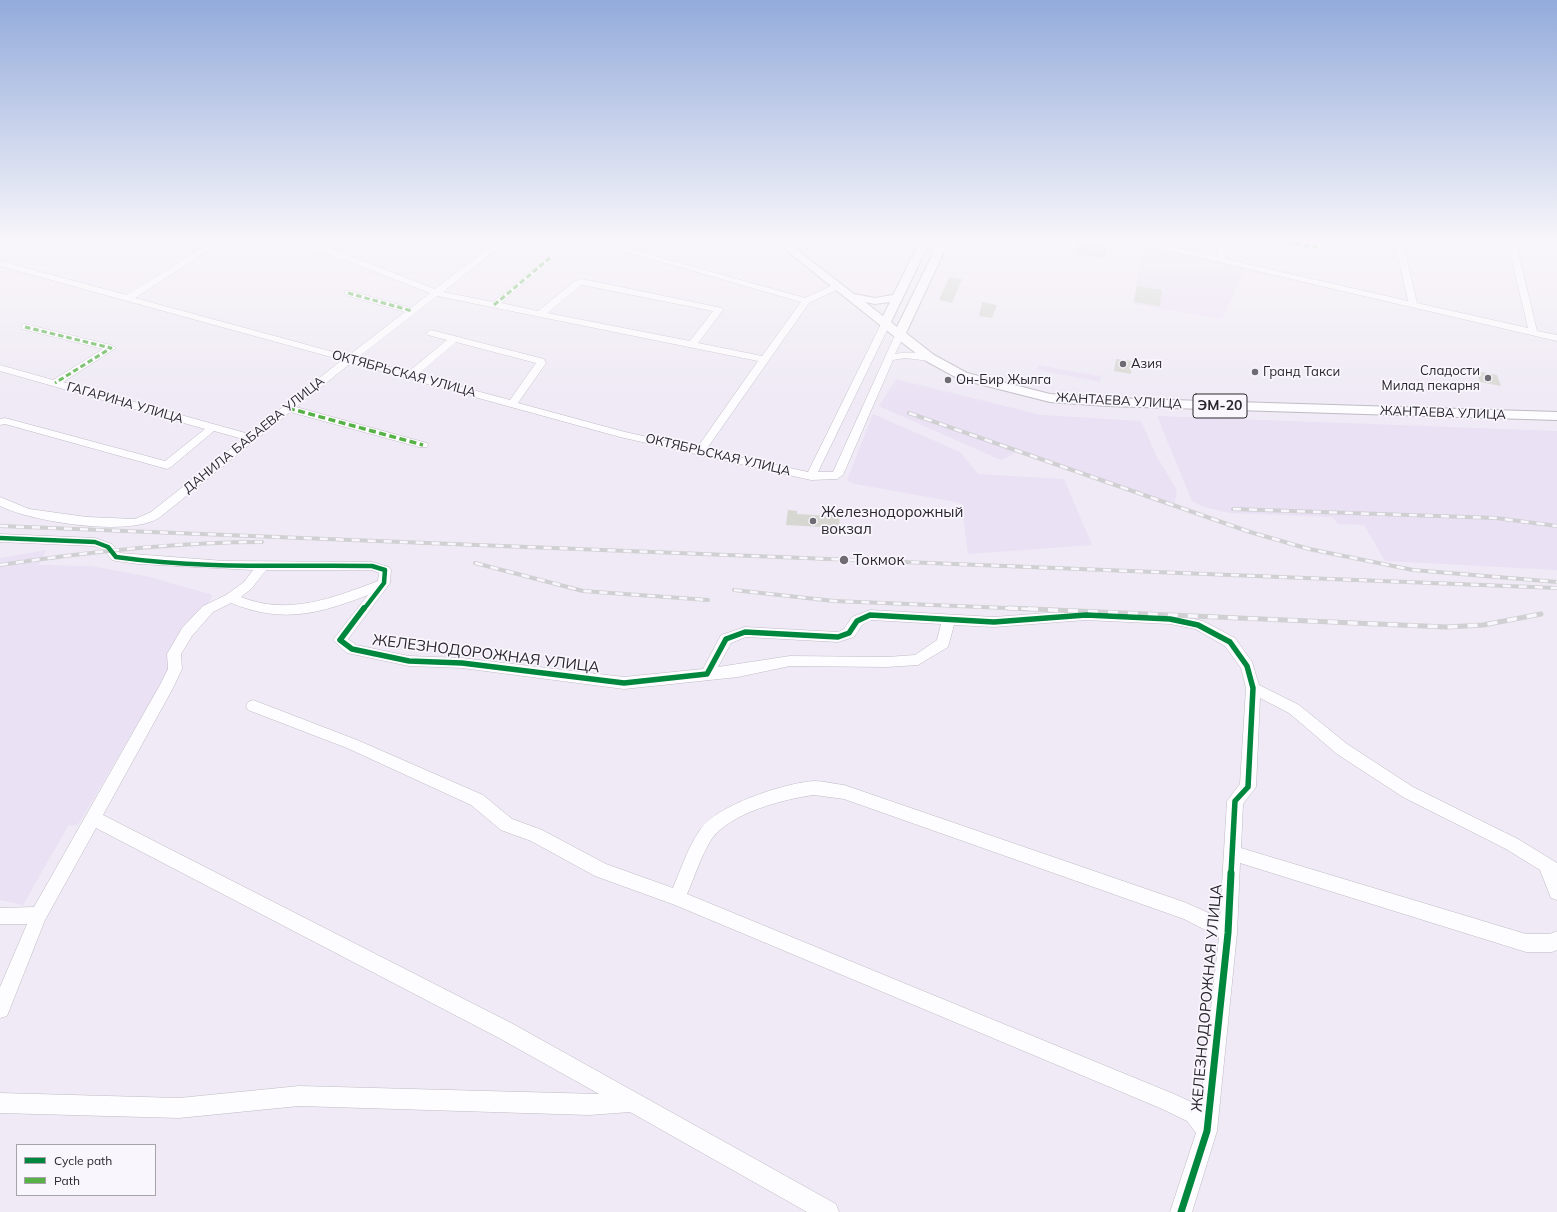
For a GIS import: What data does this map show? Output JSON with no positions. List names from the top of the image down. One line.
{"streets":{"main road":["ЖАНТАЕВА УЛИЦА","ЭМ-20"],"street":["ОКТЯБРЬСКАЯ УЛИЦА","ГАГАРИНА УЛИЦА","ДАНИЛА БАБАЕВА УЛИЦА","ЖЕЛЕЗНОДОРОЖНАЯ УЛИЦА"]},"crossings":[["ОКТЯБРЬСКАЯ УЛИЦА","ДАНИЛА БАБАЕВА УЛИЦА"],["ГАГАРИНА УЛИЦА","ДАНИЛА БАБАЕВА УЛИЦА"]],"places":["Азия","Гранд Такси","Сладости Милад пекарня","Он-Бир Жылга","Железнодорожный вокзал","Токмок"],"legend":["Cycle path","Path"]}
